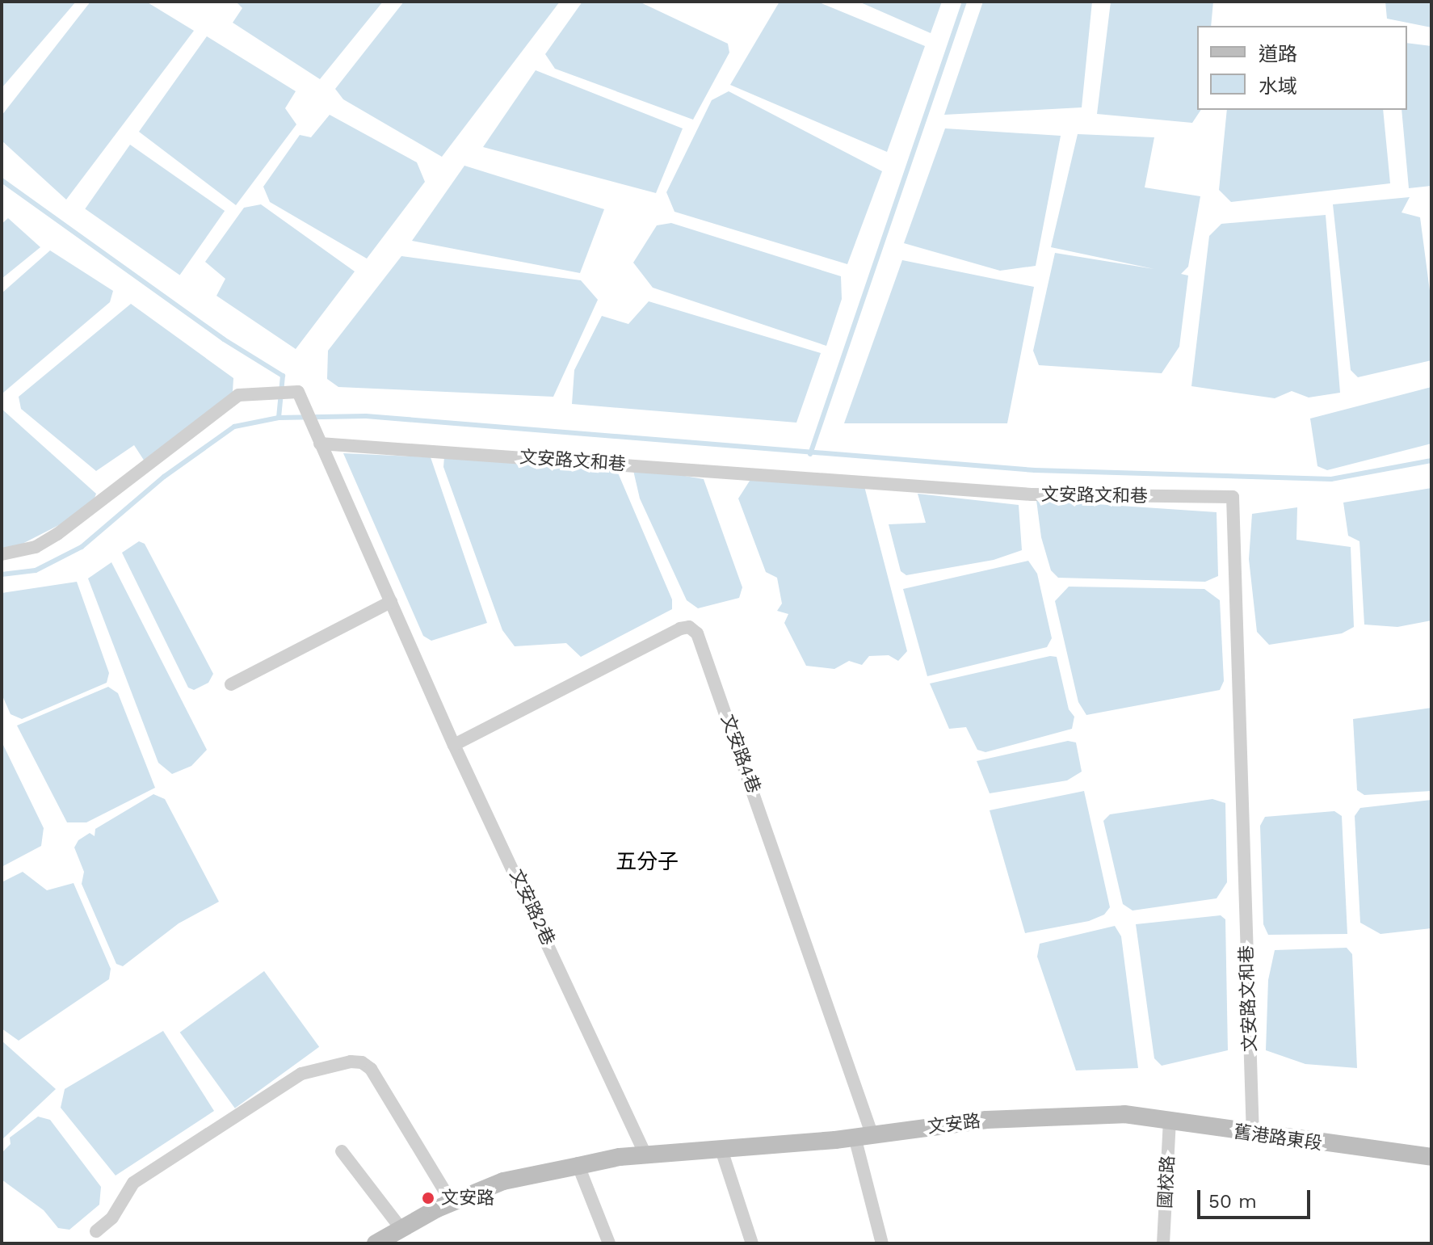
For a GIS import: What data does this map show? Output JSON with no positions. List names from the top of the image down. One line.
{"streets":{"street":["文安路文和巷","文安路4巷","文安路2巷","文安路","舊港路東段","國校路"]},"crossings":[["文安路文和巷","文安路2巷"],["文安路文和巷","舊港路東段"],["文安路4巷","文安路2巷"],["文安路4巷","文安路"],["文安路2巷","文安路"],["文安路","舊港路東段"],["舊港路東段","國校路"]],"districts":["五分子"],"places":["文安路"],"legend":["道路","水域"],"scale_bar":"50 m"}
